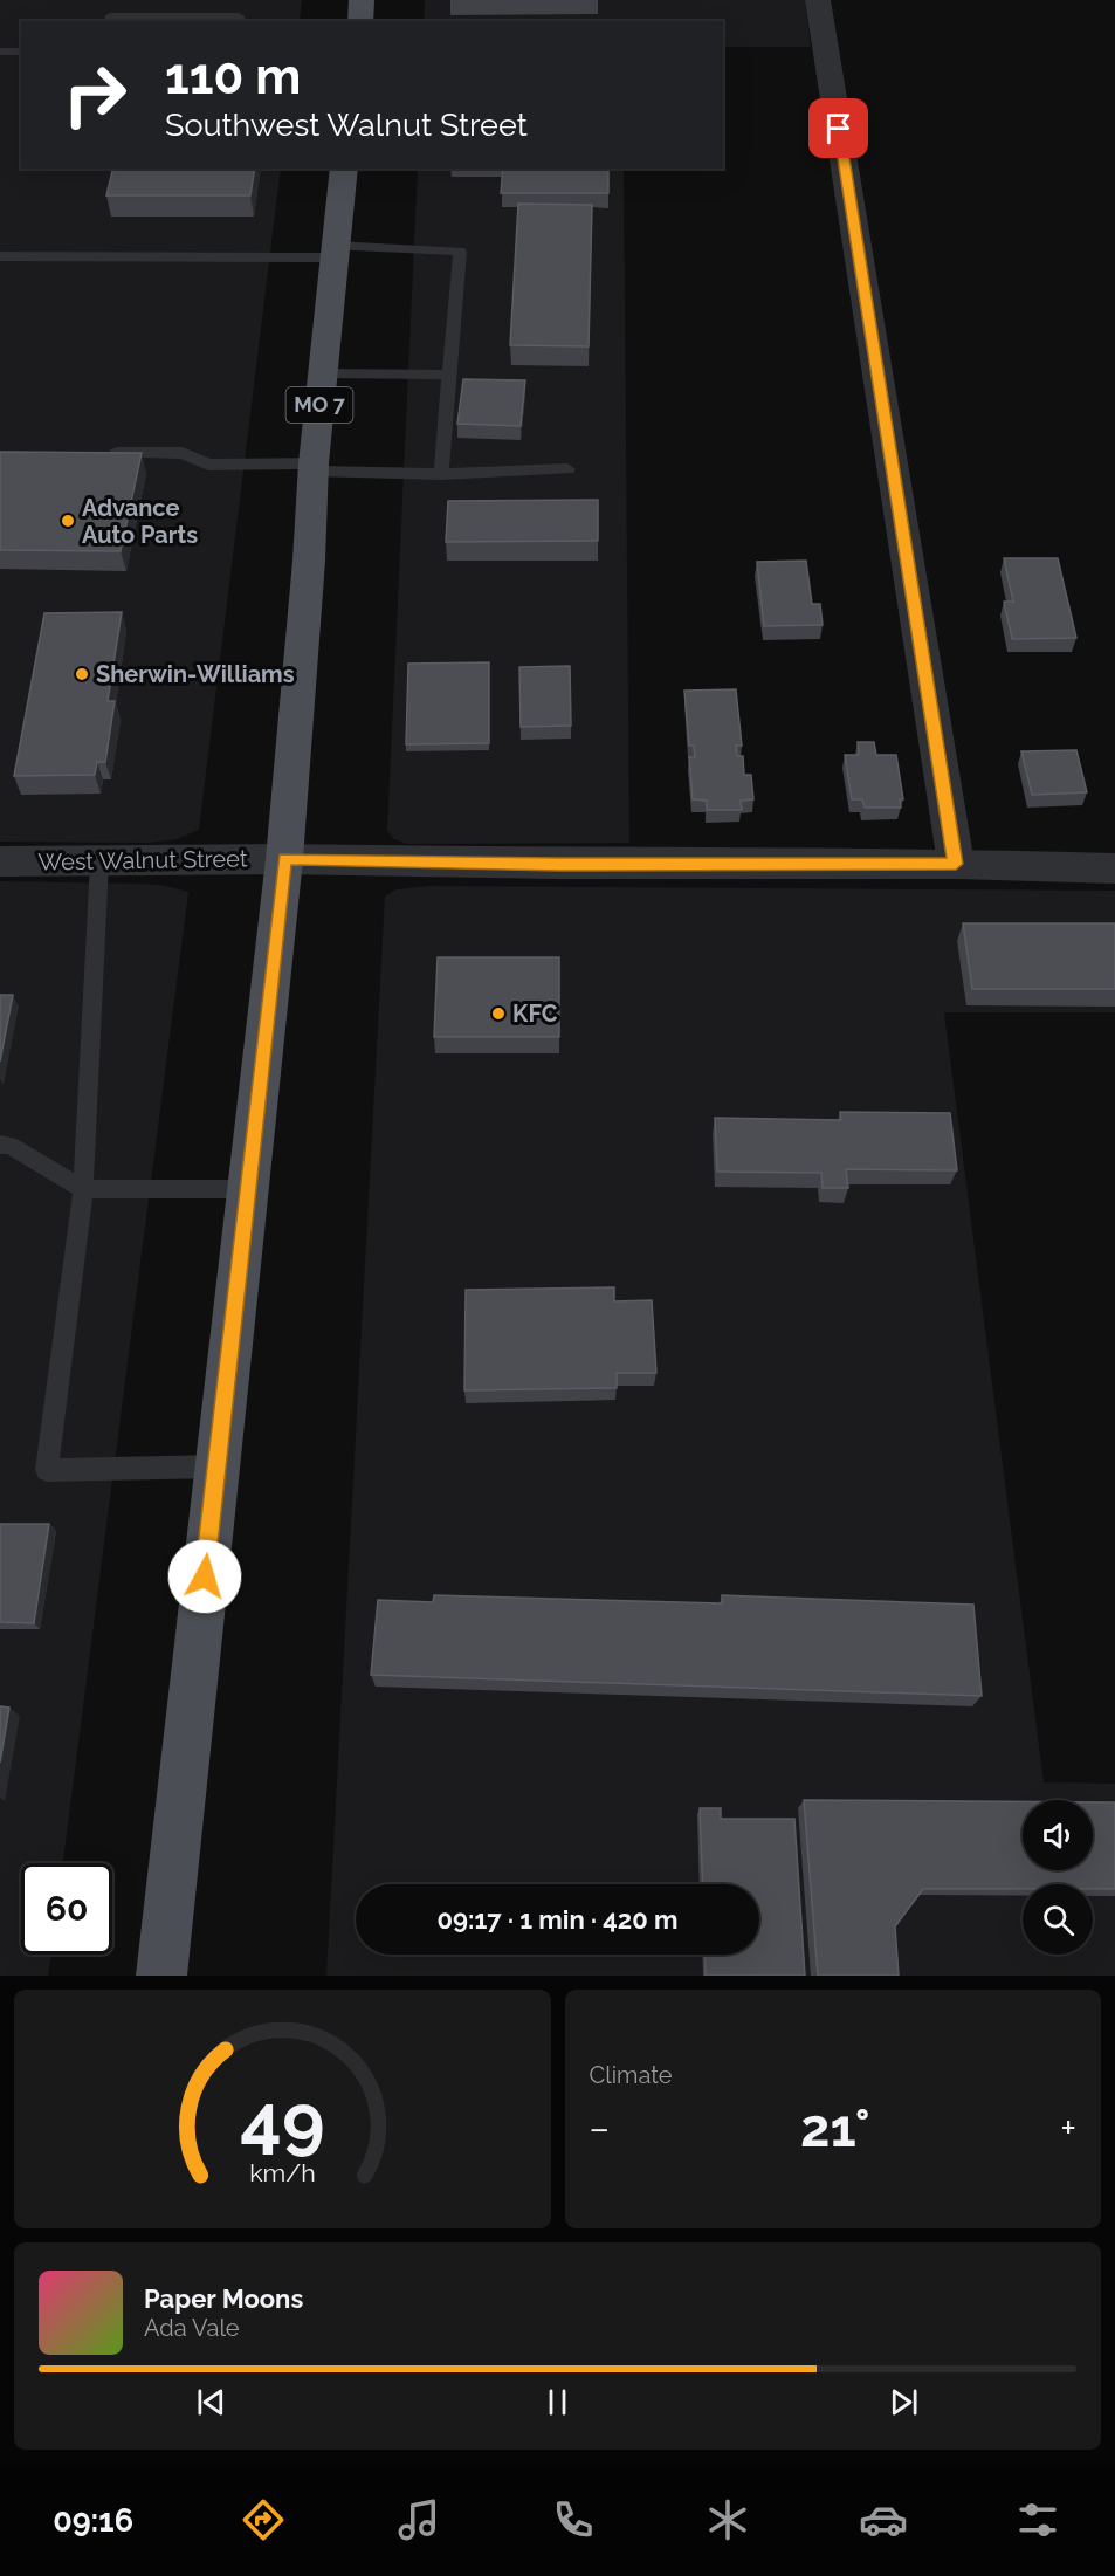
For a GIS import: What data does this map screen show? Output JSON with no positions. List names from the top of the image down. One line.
{"streets":{"main road":["MO 7"],"street":["West Walnut Street"]},"crossings":[["MO 7","West Walnut Street"]],"places":["Advance Auto Parts","Sherwin-Williams","KFC"],"page":{"turn":["110 m","Southwest Walnut Street"],"limit":"60","trip":"09:17 · 1 min · 420 m","tile":"Climate","heat":["−","21°","+"],"song":["Paper Moons","Ada Vale"],"tabs":"09:16","gauge":["49","km/h"]}}
